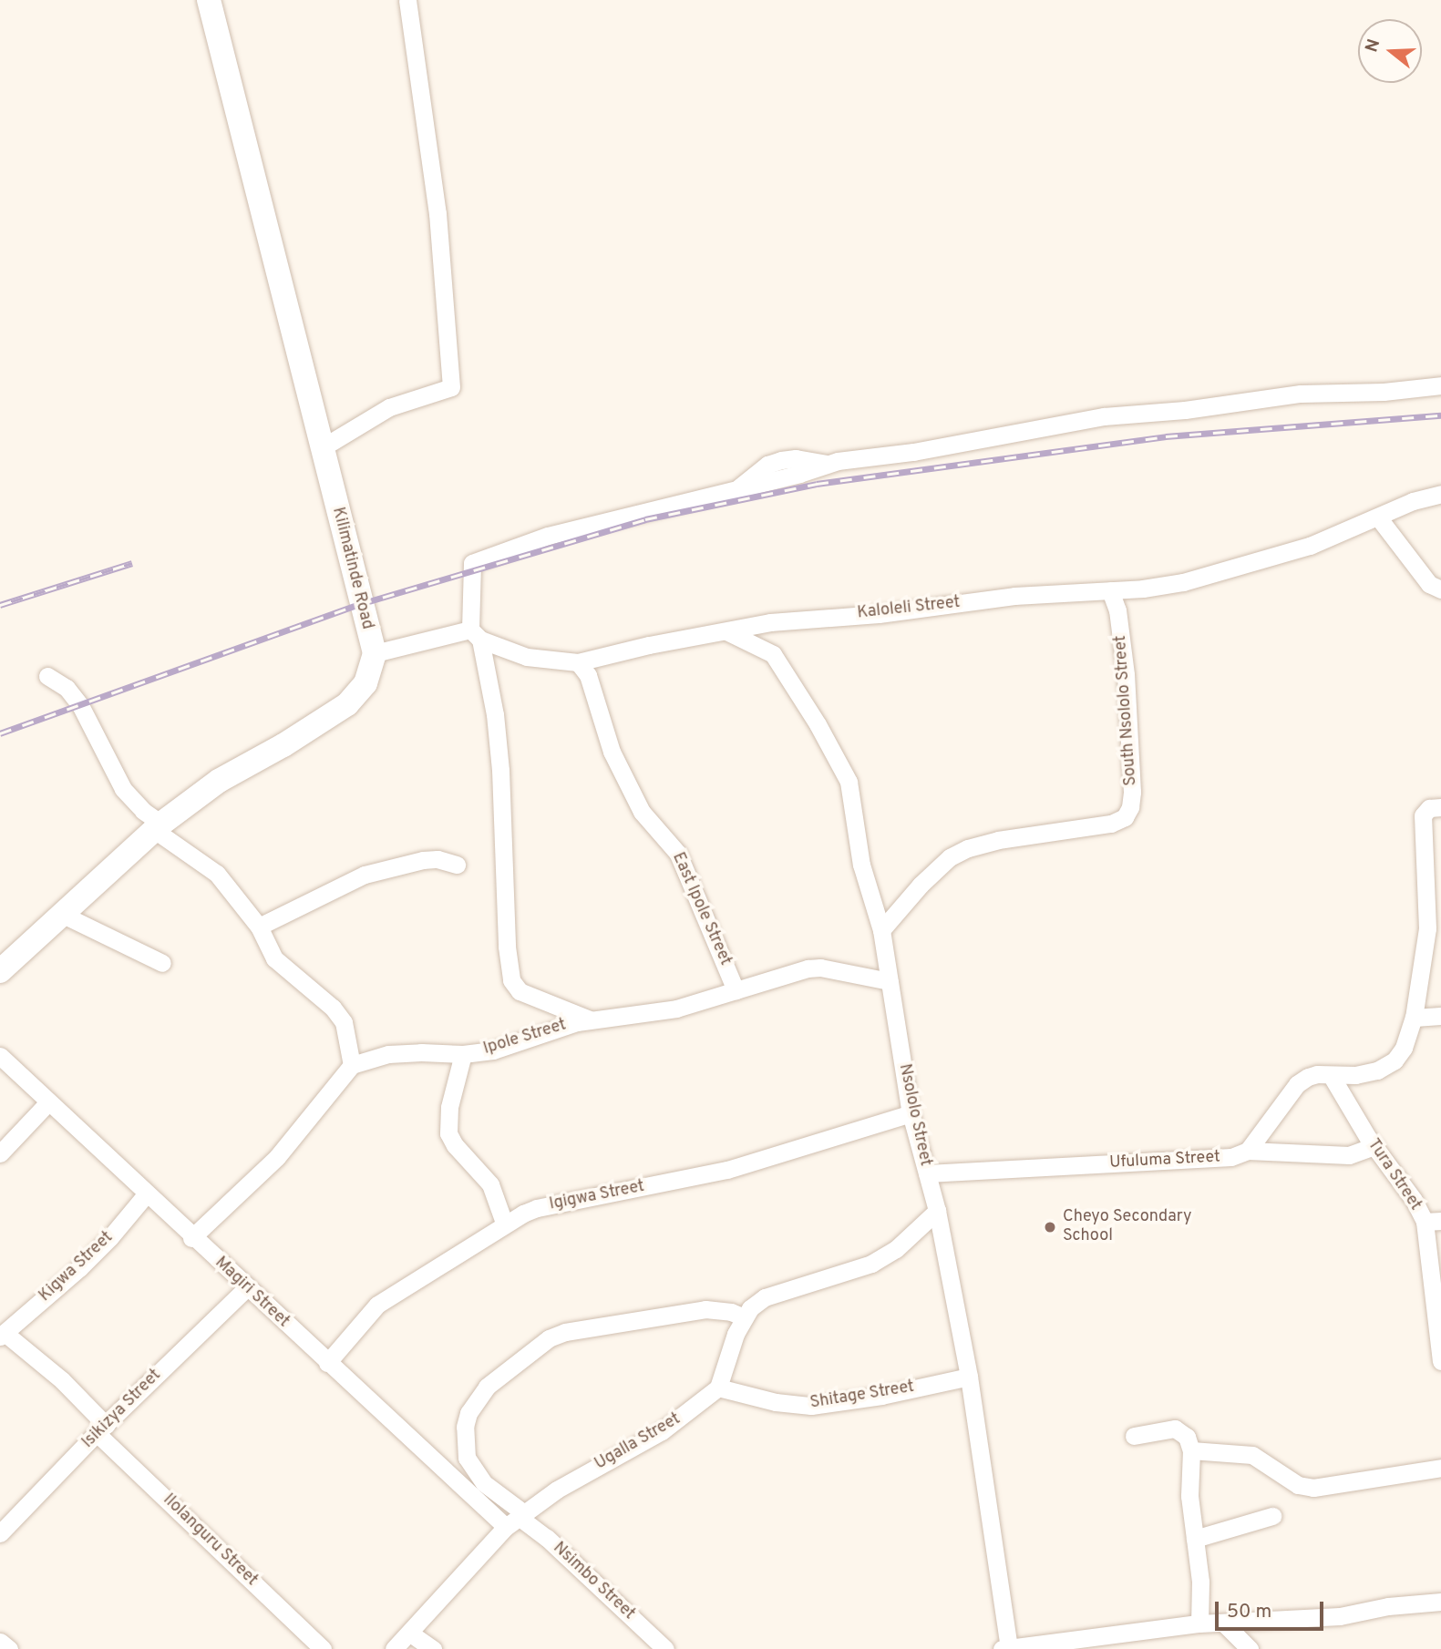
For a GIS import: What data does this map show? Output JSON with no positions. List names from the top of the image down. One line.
{"streets":{"main road":["Kilimatinde Road"],"street":["Kaloleli Street","South Nsololo Street","East Ipole Street","Ipole Street","Nsololo Street","Ufuluma Street","Tura Street","Igigwa Street","Kigwa Street","Magiri Street","Shitage Street","Isikizya Street","Ugalla Street","Ilolanguru Street","Nsimbo Street"]},"crossings":[["Kaloleli Street","South Nsololo Street"],["Kaloleli Street","East Ipole Street"],["Kaloleli Street","Nsololo Street"],["South Nsololo Street","Nsololo Street"],["East Ipole Street","Ipole Street"],["Ipole Street","Nsololo Street"],["Nsololo Street","Ufuluma Street"],["Nsololo Street","Igigwa Street"],["Nsololo Street","Shitage Street"],["Ufuluma Street","Tura Street"],["Igigwa Street","Magiri Street"],["Kigwa Street","Magiri Street"],["Kigwa Street","Ilolanguru Street"],["Magiri Street","Isikizya Street"],["Magiri Street","Ugalla Street"],["Magiri Street","Nsimbo Street"],["Shitage Street","Ugalla Street"],["Isikizya Street","Ilolanguru Street"],["Ugalla Street","Nsimbo Street"]],"places":["Cheyo Secondary School"],"scale_bar":"50 m","north":"left"}
